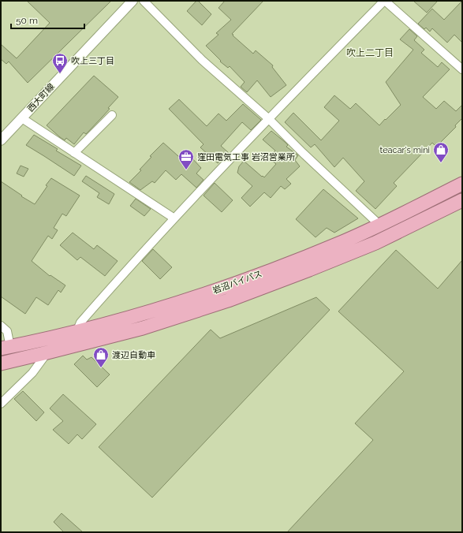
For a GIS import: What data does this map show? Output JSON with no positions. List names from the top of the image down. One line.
{"streets":{"highway":["岩沼バイパス"],"street":["西大町線"]},"districts":["吹上二丁目"],"places":{"bus stop":["吹上三丁目"],"shop":["teacar's mini","渡辺自動車"],"office":["窪田電気工事 岩沼営業所"]},"scale_bar":"50 m"}
